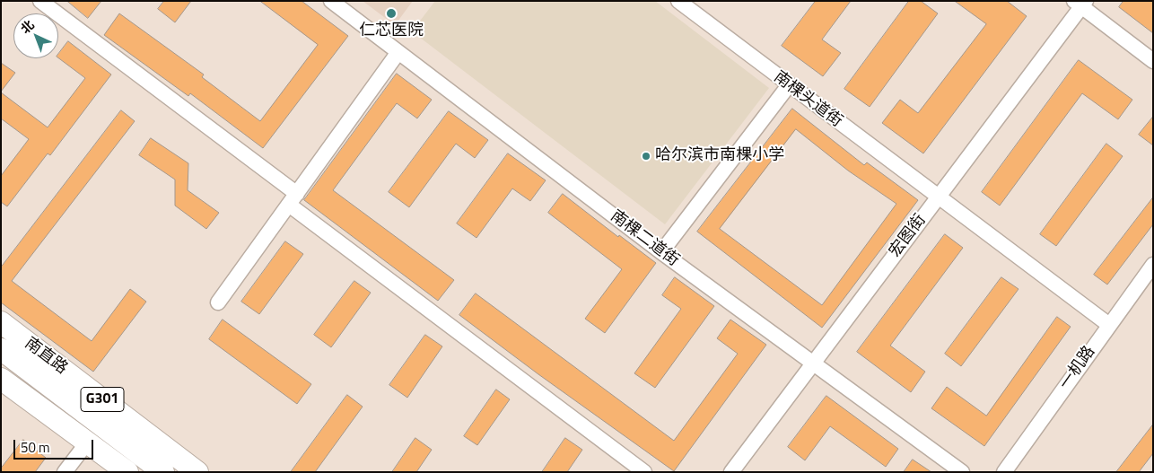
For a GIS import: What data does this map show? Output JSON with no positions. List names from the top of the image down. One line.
{"streets":{"highway":["南直路","G301"],"street":["南棵头道街","宏图街","南棵二道街","一机路"]},"crossings":[["南棵头道街","宏图街"],["南棵头道街","一机路"],["宏图街","南棵二道街"]],"places":["仁芯医院","哈尔滨市南棵小学"],"scale_bar":"50 m","north":"top left"}
